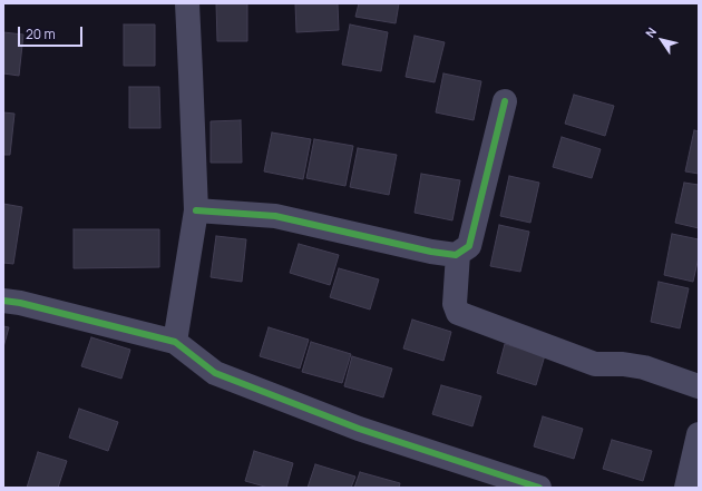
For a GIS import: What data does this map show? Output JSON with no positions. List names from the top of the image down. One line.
{"scale_bar":"20 m","north":"top left"}
